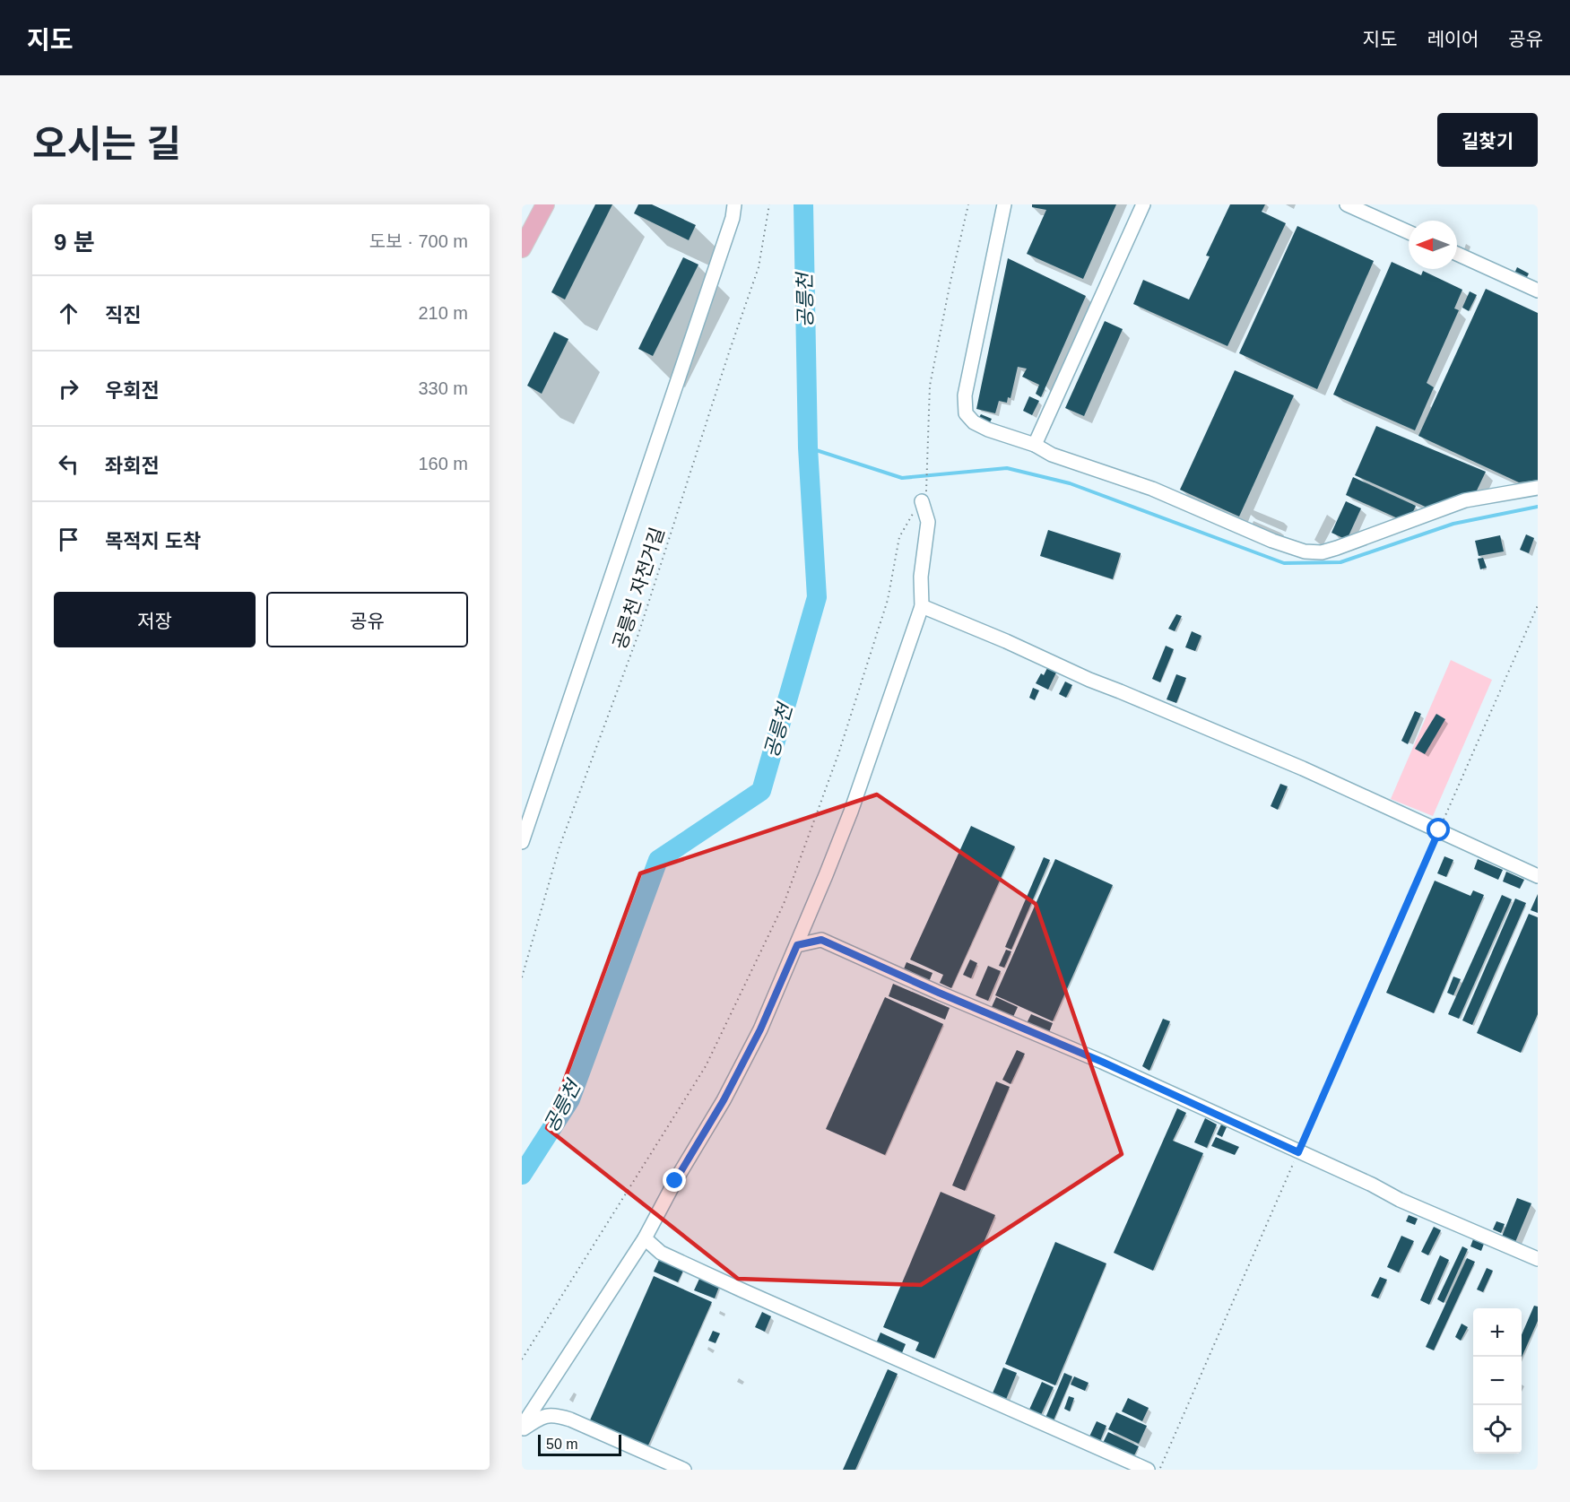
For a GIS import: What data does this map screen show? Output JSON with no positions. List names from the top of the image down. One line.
{"streets":{"path":["공릉천 자전거길"]},"water":["공릉천"],"scale_bar":"50 m","north":"left","page":{"header":"지도","nav":["지도","레이어","공유"],"title":"오시는 길","buttons":["길찾기",["저장","공유"]],"heading":["9 분","도보 · 700 m"],"list":[["직진","210 m"],["우회전","330 m"],["좌회전","160 m"],"목적지 도착"],"map_buttons":["+","−"],"scale":"50 m"}}
